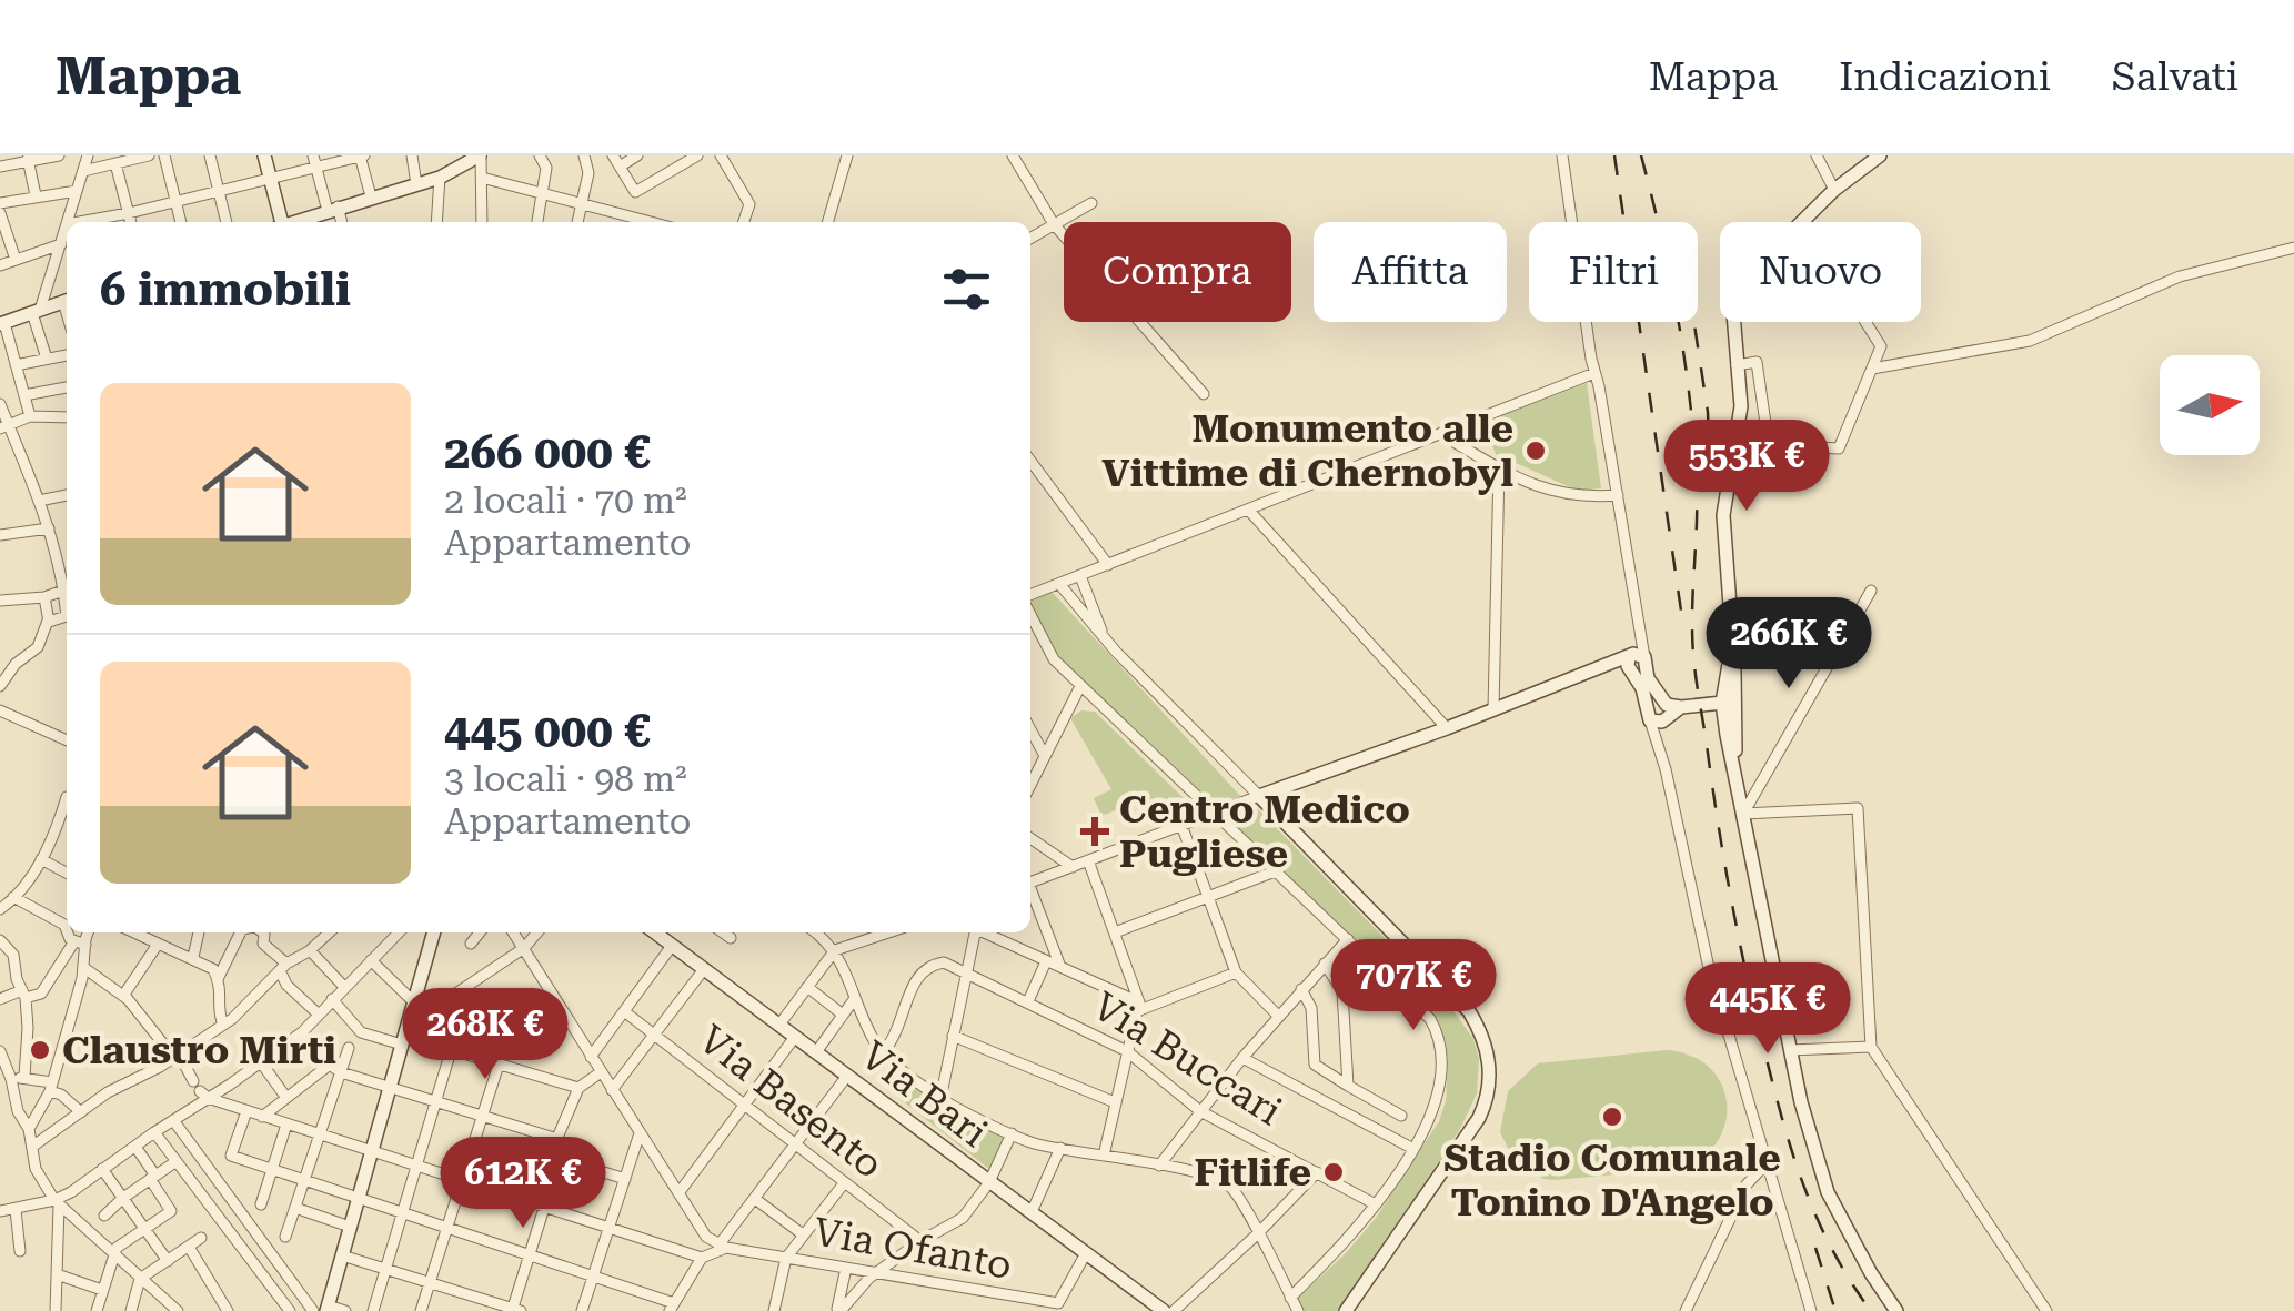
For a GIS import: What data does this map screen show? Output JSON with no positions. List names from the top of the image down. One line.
{"streets":{"main road":["Via Bari"],"street":["Via Buccari","Via Basento","Via Ofanto"]},"crossings":[["Via Bari","Via Ofanto"]],"places":{"other":["Monumento alle Vittime di Chernobyl","Claustro Mirti","Stadio Comunale Tonino D'Angelo","Fitlife"],"health":["Centro Medico Pugliese"]},"north":"right","page":{"header":"Mappa","nav":["Mappa","Indicazioni","Salvati"],"chip":["Compra","Affitta","Filtri","Nuovo"],"heading":"6 immobili","list":[{"name":"266 000 €","note":"2 locali · 70 m² · Appartamento"},{"name":"445 000 €","note":"3 locali · 98 m² · Appartamento"}],"price":["553K €","266K €","707K €","445K €","268K €","612K €"]}}
